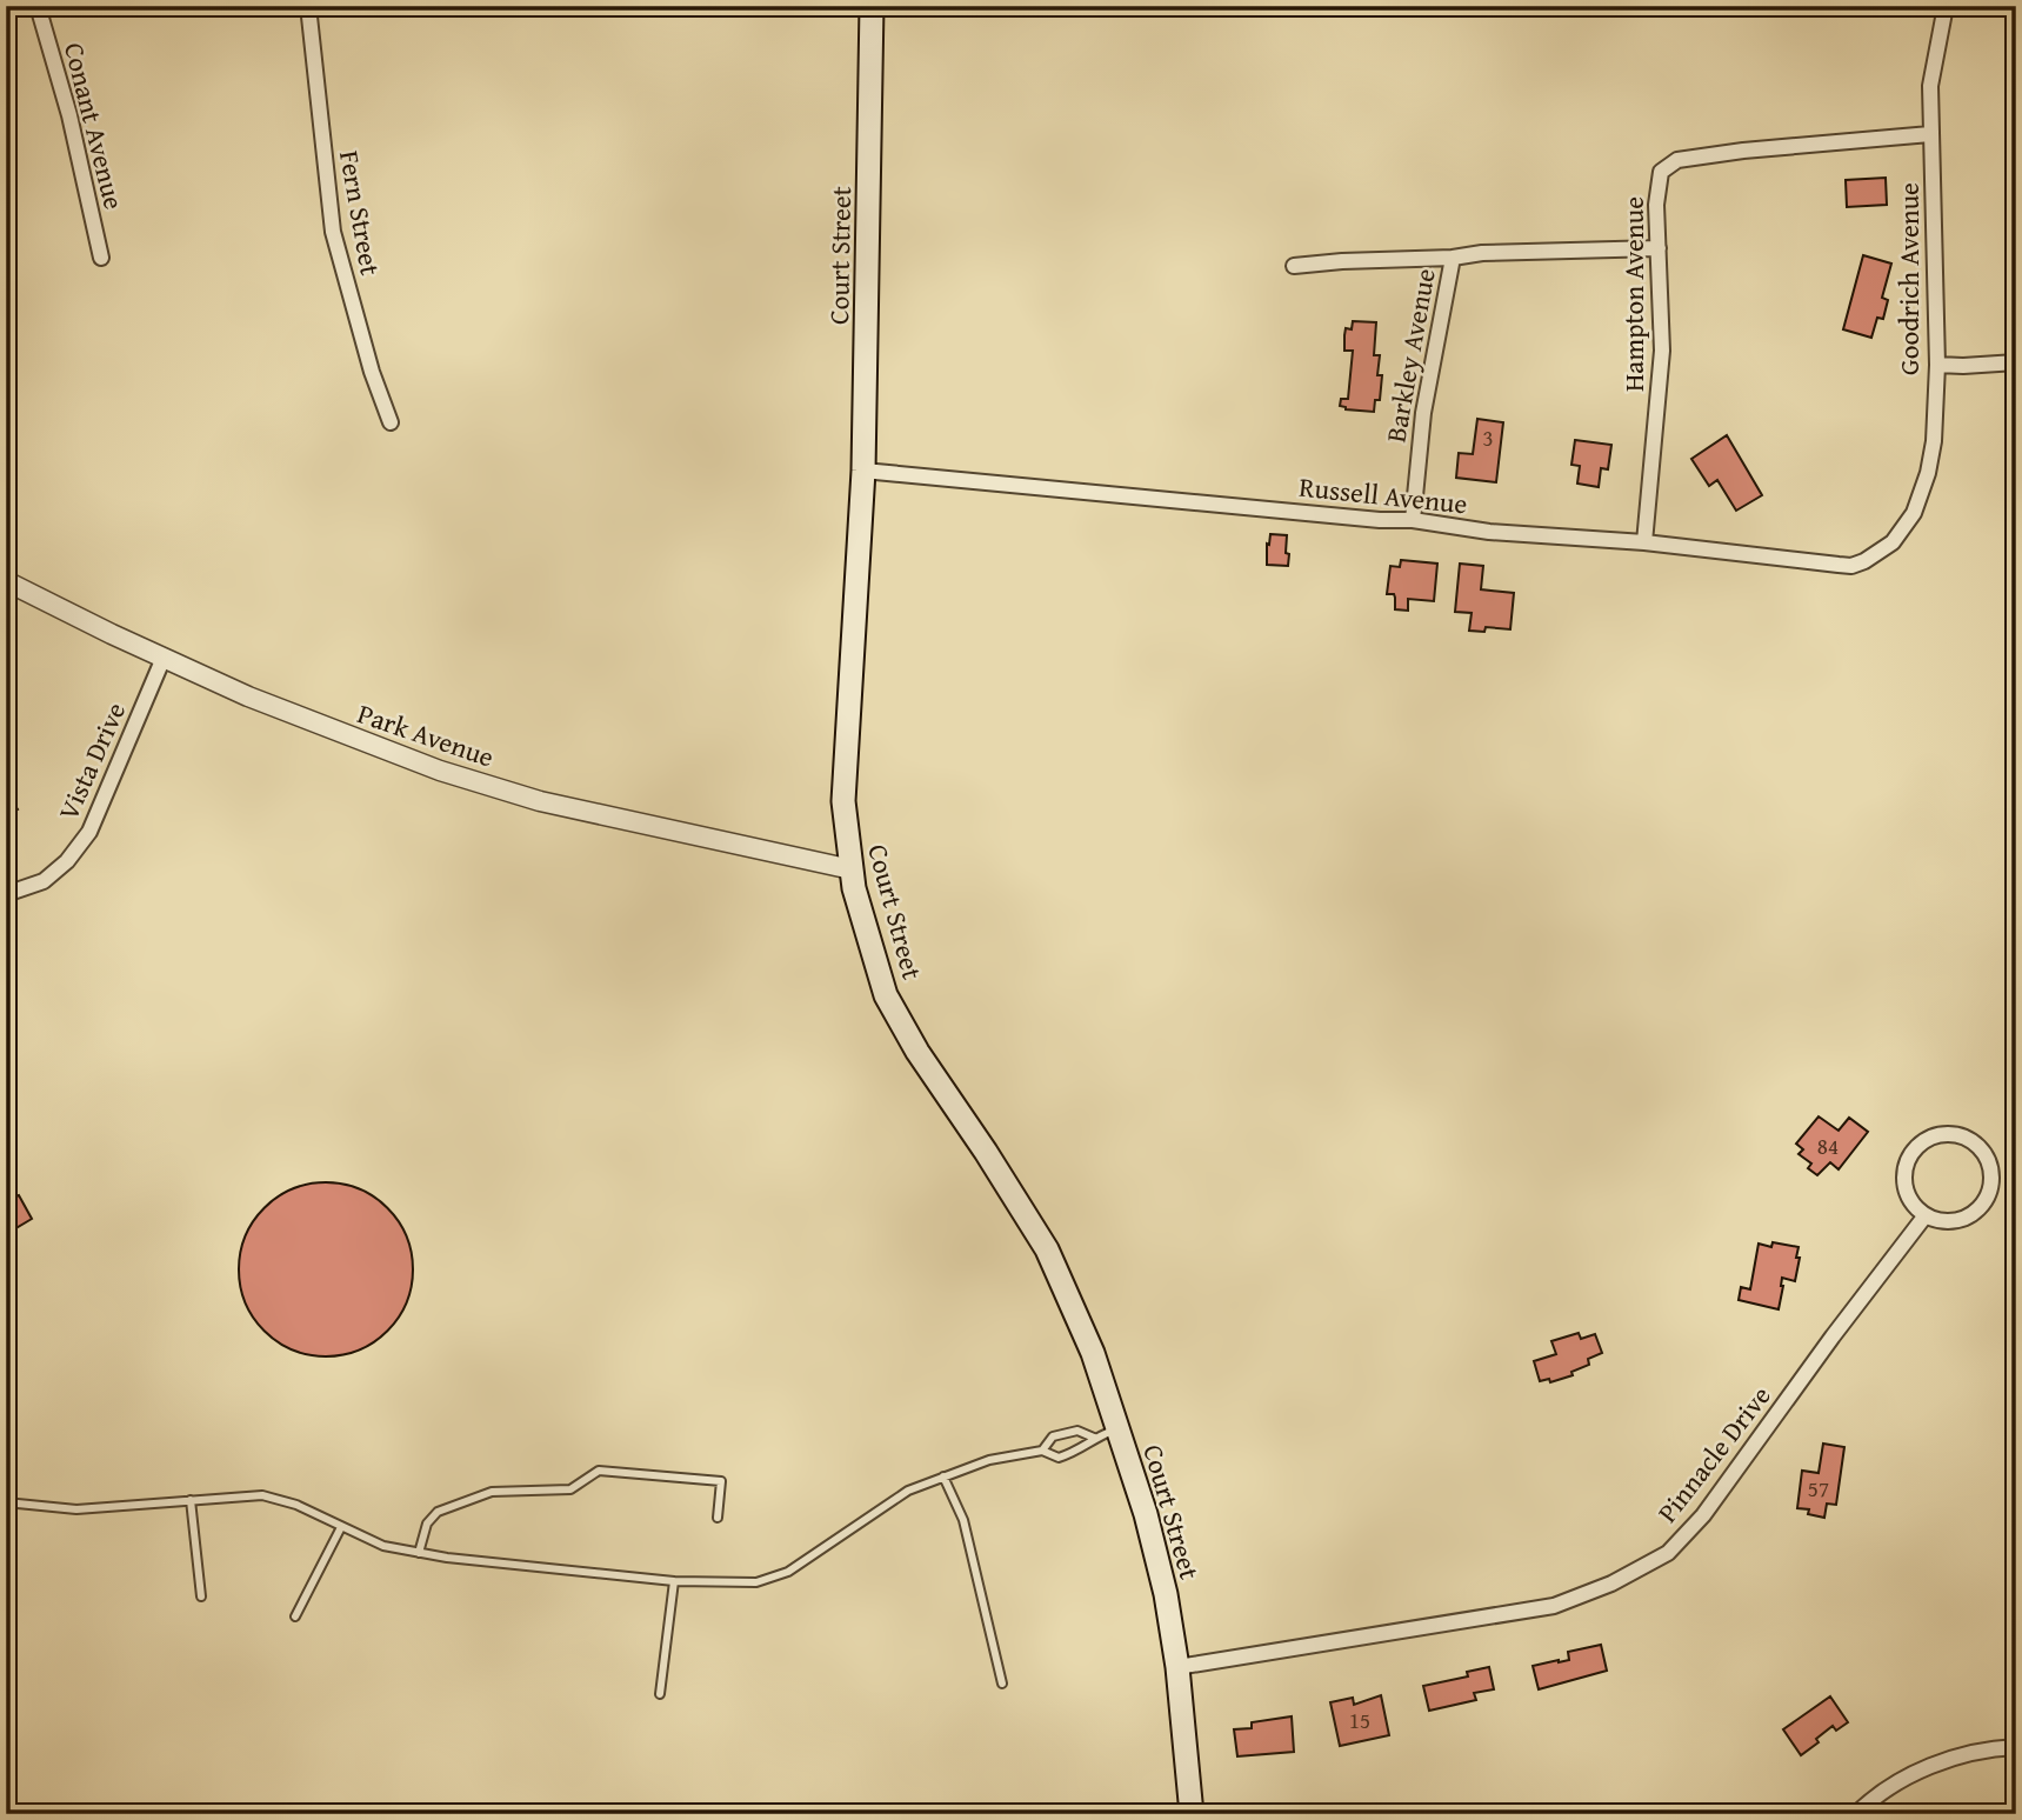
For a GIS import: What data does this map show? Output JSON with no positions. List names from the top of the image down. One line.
{"streets":{"main road":["Court Street"],"street":["Conant Avenue","Fern Street","Goodrich Avenue","Hampton Avenue","Barkley Avenue","Russell Avenue","Park Avenue","Vista Drive","Pinnacle Drive"]},"crossings":[["Court Street","Russell Avenue"],["Court Street","Park Avenue"],["Court Street","Pinnacle Drive"],["Goodrich Avenue","Hampton Avenue"],["Goodrich Avenue","Russell Avenue"],["Hampton Avenue","Barkley Avenue"],["Hampton Avenue","Russell Avenue"],["Barkley Avenue","Russell Avenue"],["Park Avenue","Vista Drive"]],"house_numbers":["3","84","57","15"]}
